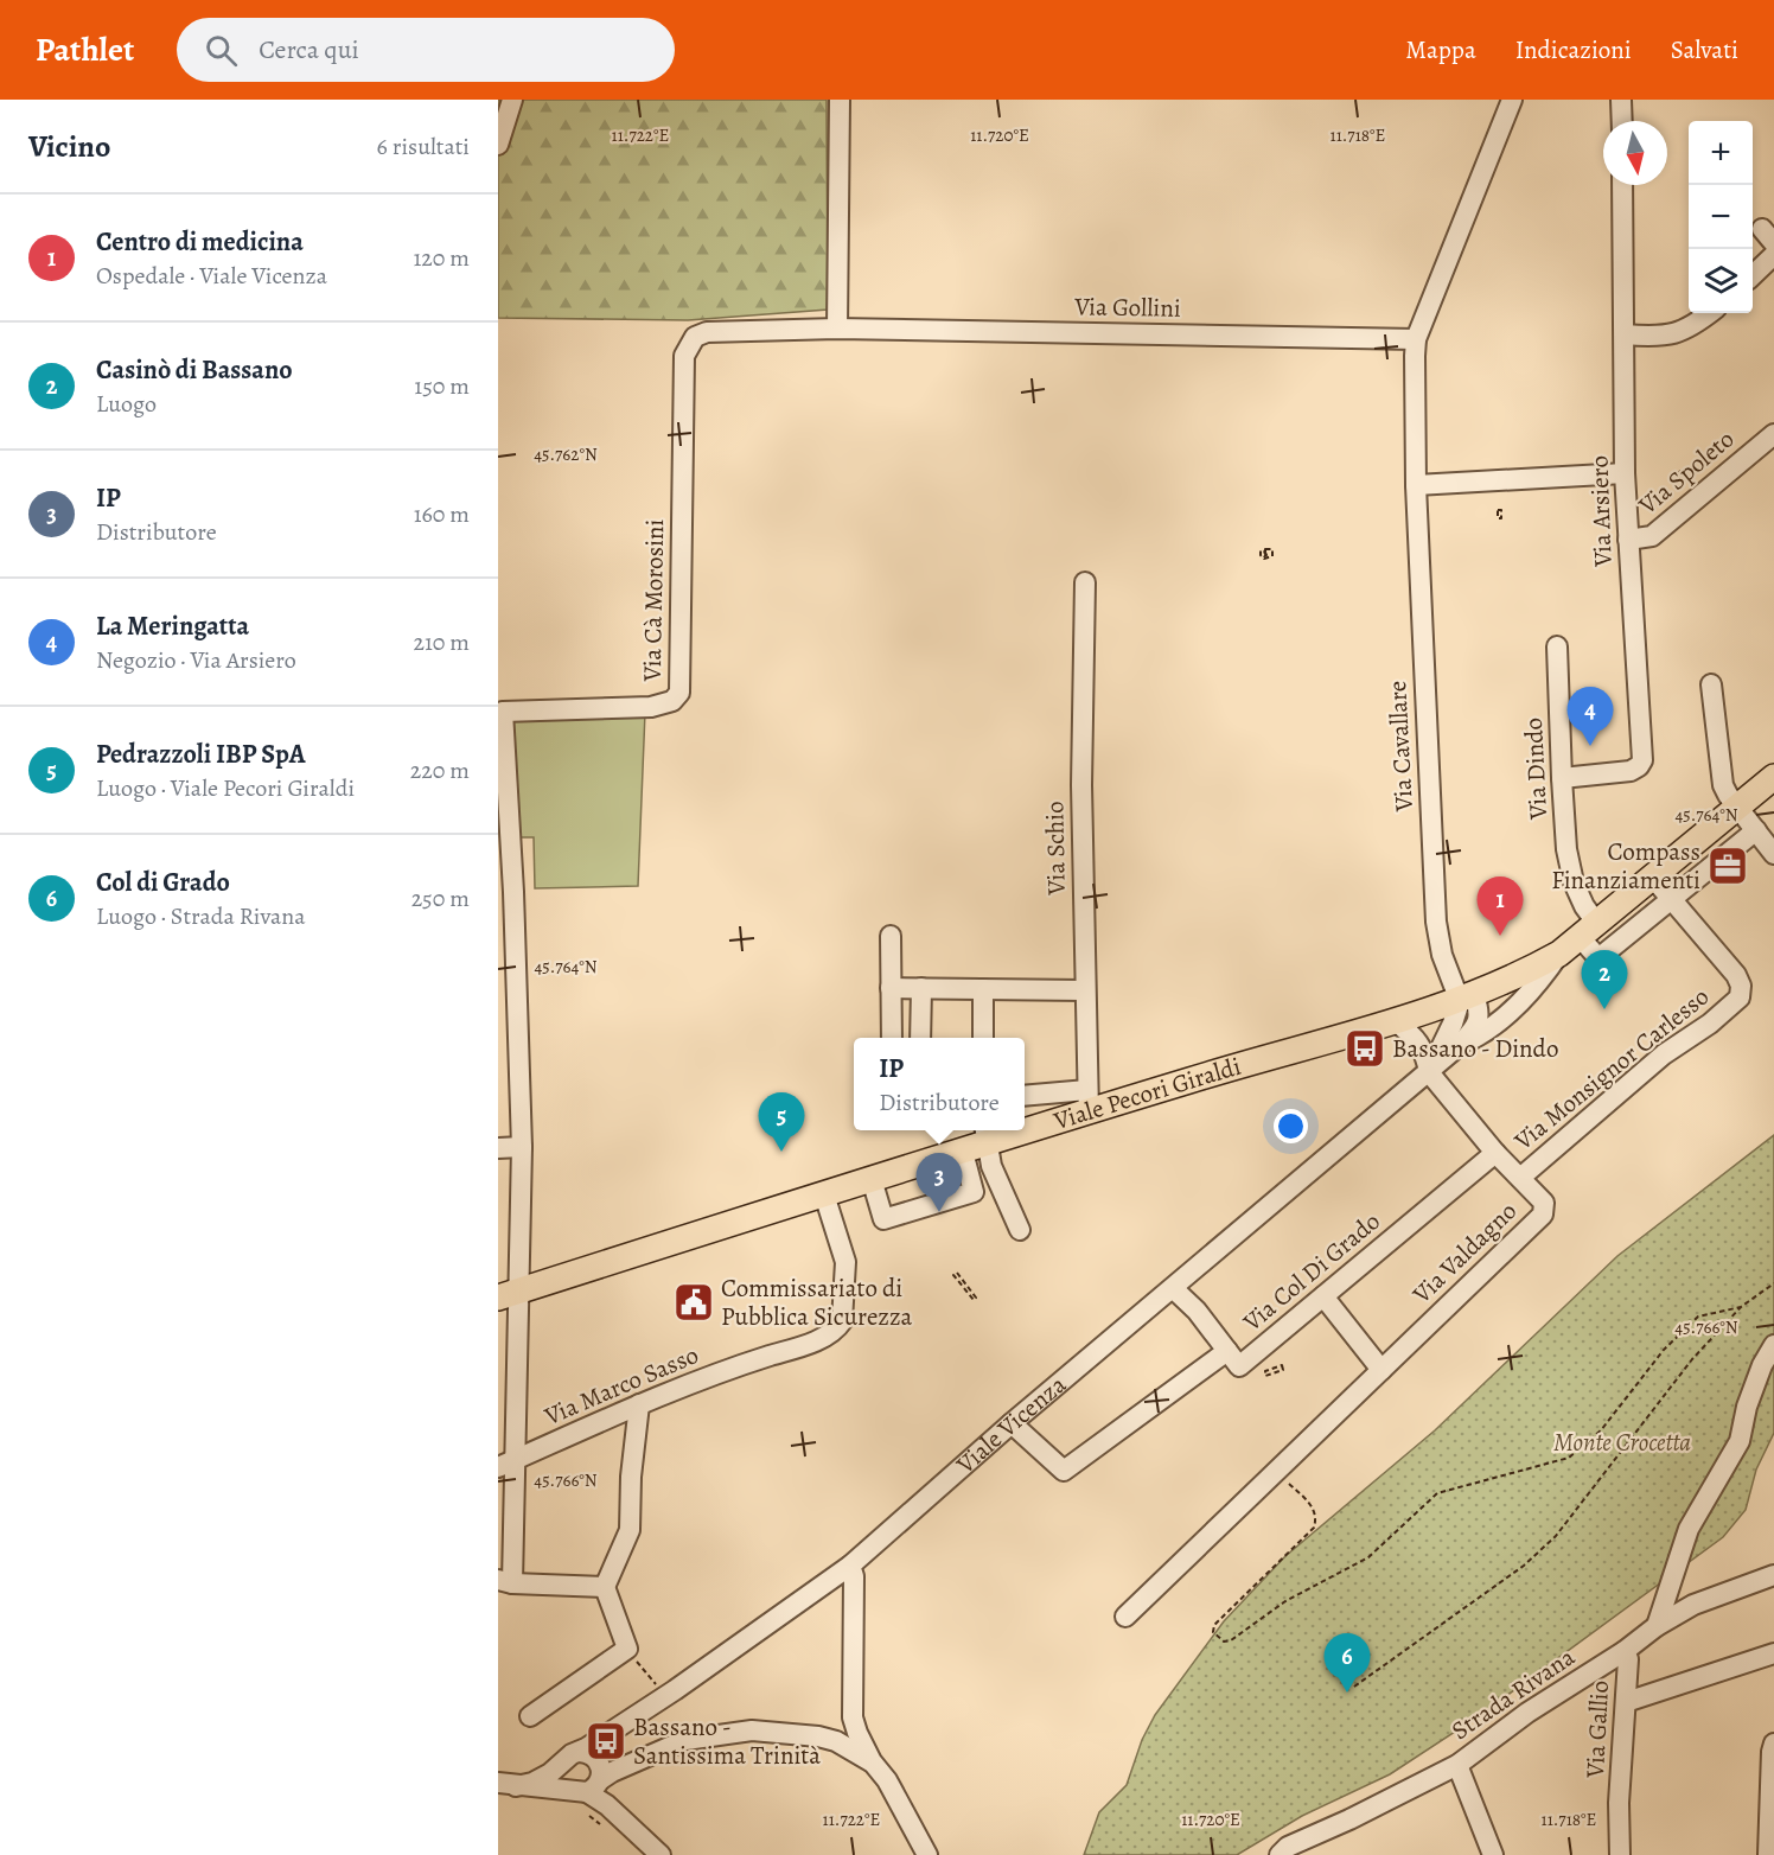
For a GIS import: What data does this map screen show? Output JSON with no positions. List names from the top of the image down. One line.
{"streets":{"main road":["Viale Pecori Giraldi"],"street":["Via Gollini","Via Spoleto","Via Arsiero","Via Cà Morosini","Via Cavallare","Via Dindo","Via Schio","Via Monsignor Carlesso","Via Valdagno","Via Col Di Grado","Via Marco Sasso","Viale Vicenza","Strada Rivana","Via Gallio"]},"crossings":[["Via Gollini","Via Cà Morosini"],["Via Gollini","Via Cavallare"],["Via Spoleto","Via Arsiero"],["Via Arsiero","Via Dindo"],["Via Cà Morosini","Viale Pecori Giraldi"],["Via Cà Morosini","Via Marco Sasso"],["Via Cavallare","Viale Pecori Giraldi"],["Via Schio","Viale Pecori Giraldi"],["Via Monsignor Carlesso","Via Valdagno"],["Viale Pecori Giraldi","Via Valdagno"],["Viale Pecori Giraldi","Via Marco Sasso"],["Via Valdagno","Via Col Di Grado"],["Via Valdagno","Viale Vicenza"],["Via Col Di Grado","Viale Vicenza"],["Strada Rivana","Via Gallio"]],"parks":["Monte Crocetta"],"places":{"office":["Compass Finanziamenti"],"bus stop":["Bassano - Dindo","Bassano - Santissima Trinità"],"public building":["Commissariato di Pubblica Sicurezza"]},"north":"bottom","page":{"header":"Pathlet","search":"Cerca qui","nav":["Mappa","Indicazioni","Salvati"],"heading":["Vicino","6 risultati"],"map_buttons":["+","−"],"list":[{"mark":"1","name":"Centro di medicina","note":"Ospedale · Viale Vicenza","value":"120 m"},{"mark":"2","name":"Casinò di Bassano","note":"Luogo","value":"150 m"},{"mark":"3","name":"IP","note":"Distributore","value":"160 m"},{"mark":"4","name":"La Meringatta","note":"Negozio · Via Arsiero","value":"210 m"},{"mark":"5","name":"Pedrazzoli IBP SpA","note":"Luogo · Viale Pecori Giraldi","value":"220 m"},{"mark":"6","name":"Col di Grado","note":"Luogo · Strada Rivana","value":"250 m"}],"pins":["4","1","2","5","3","6"],"popup":["IP","Distributore"]},"coordinates":["11.722°E","11.720°E","11.718°E","45.762°N","45.764°N","45.766°N"]}
